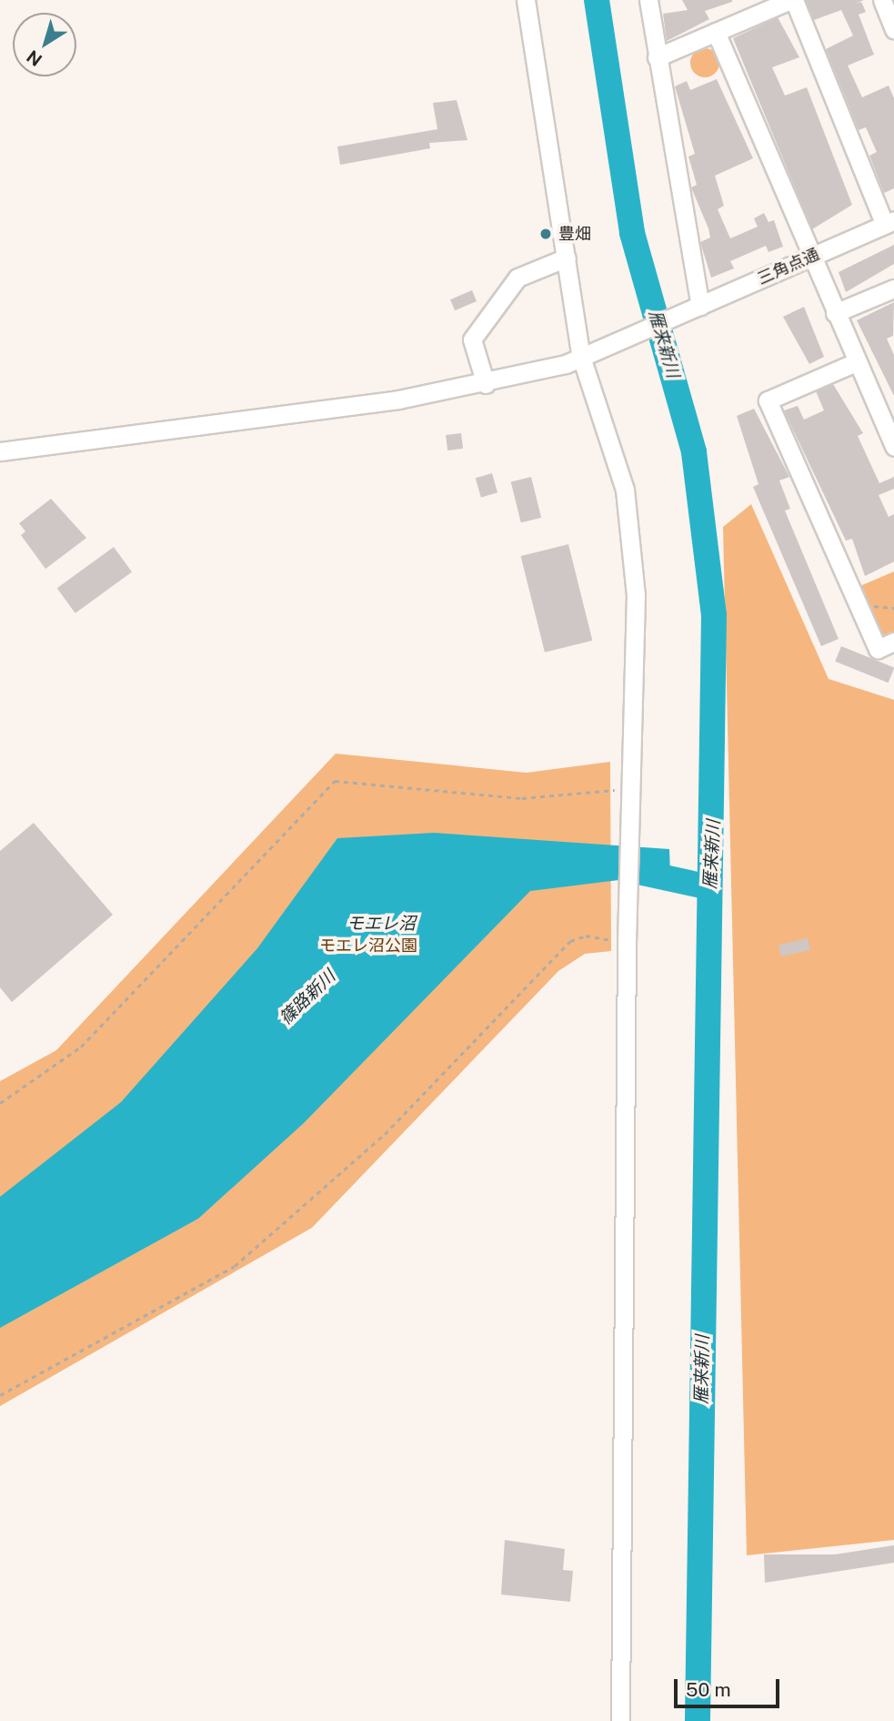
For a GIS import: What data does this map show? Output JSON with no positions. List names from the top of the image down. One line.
{"streets":{"street":["三角点通"]},"water":["雁来新川","モエレ沼","篠路新川"],"parks":["モエレ沼公園"],"places":["豊畑"],"scale_bar":"50 m","north":"bottom left"}
